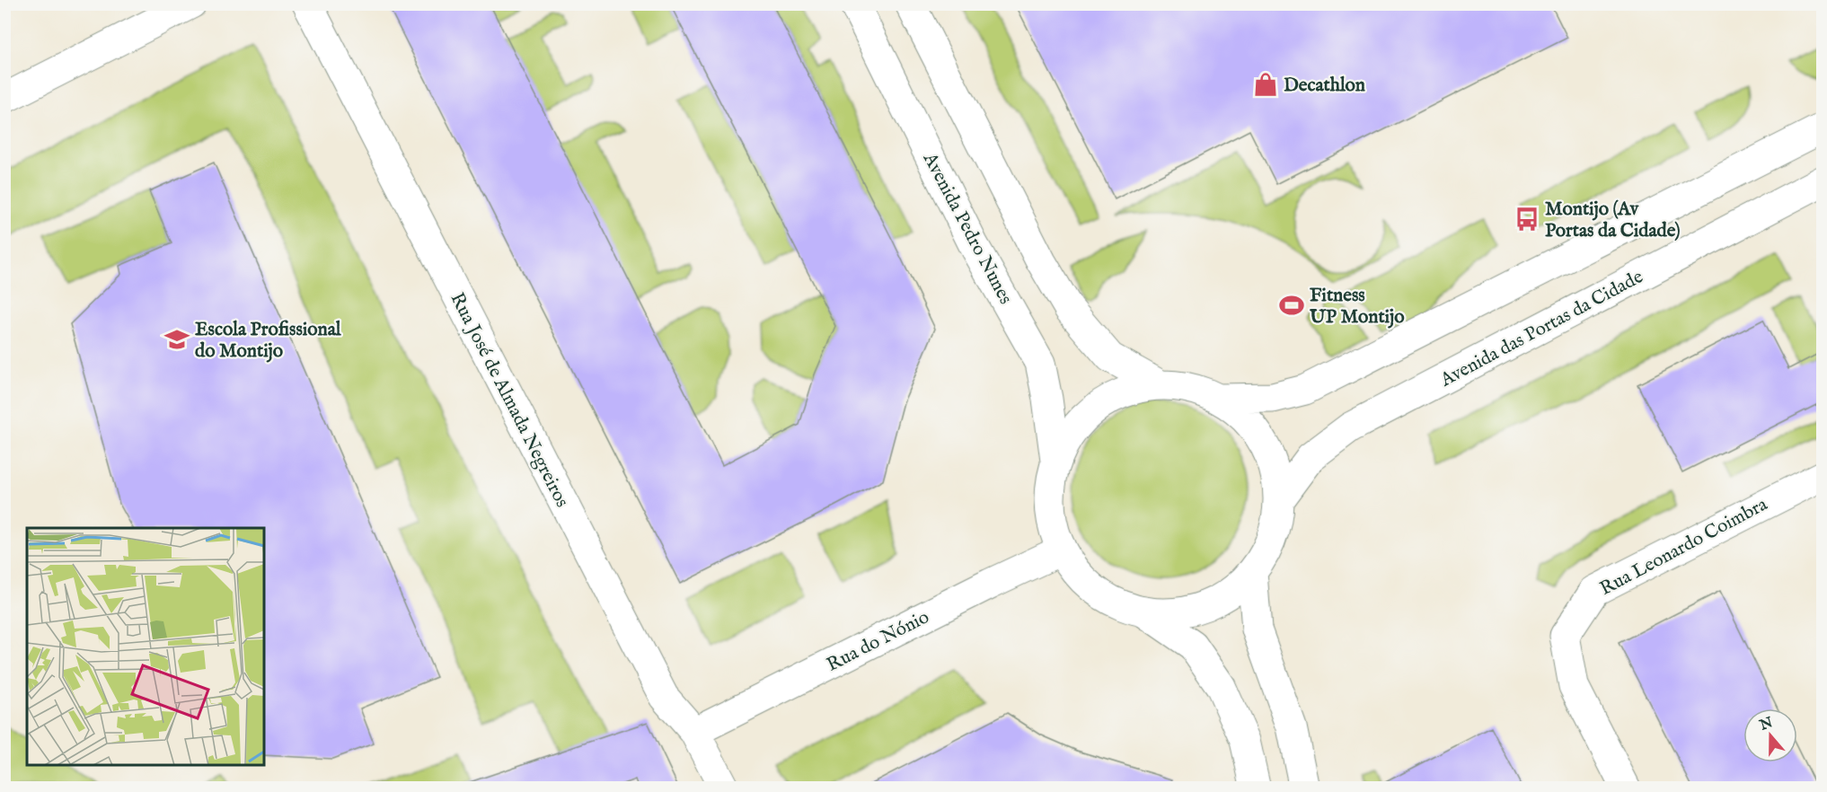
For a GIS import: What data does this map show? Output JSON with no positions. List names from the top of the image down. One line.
{"streets":{"street":["Avenida Pedro Nunes","Avenida das Portas da Cidade","Rua José de Almada Negreiros","Rua Leonardo Coimbra","Rua do Nónio"]},"crossings":[["Rua José de Almada Negreiros","Rua do Nónio"]],"places":{"shop":["Decathlon"],"bus stop":["Montijo (Av Portas da Cidade)"],"sports":["Fitness UP Montijo"],"school or university":["Escola Profissional do Montijo"]},"north":"top"}
